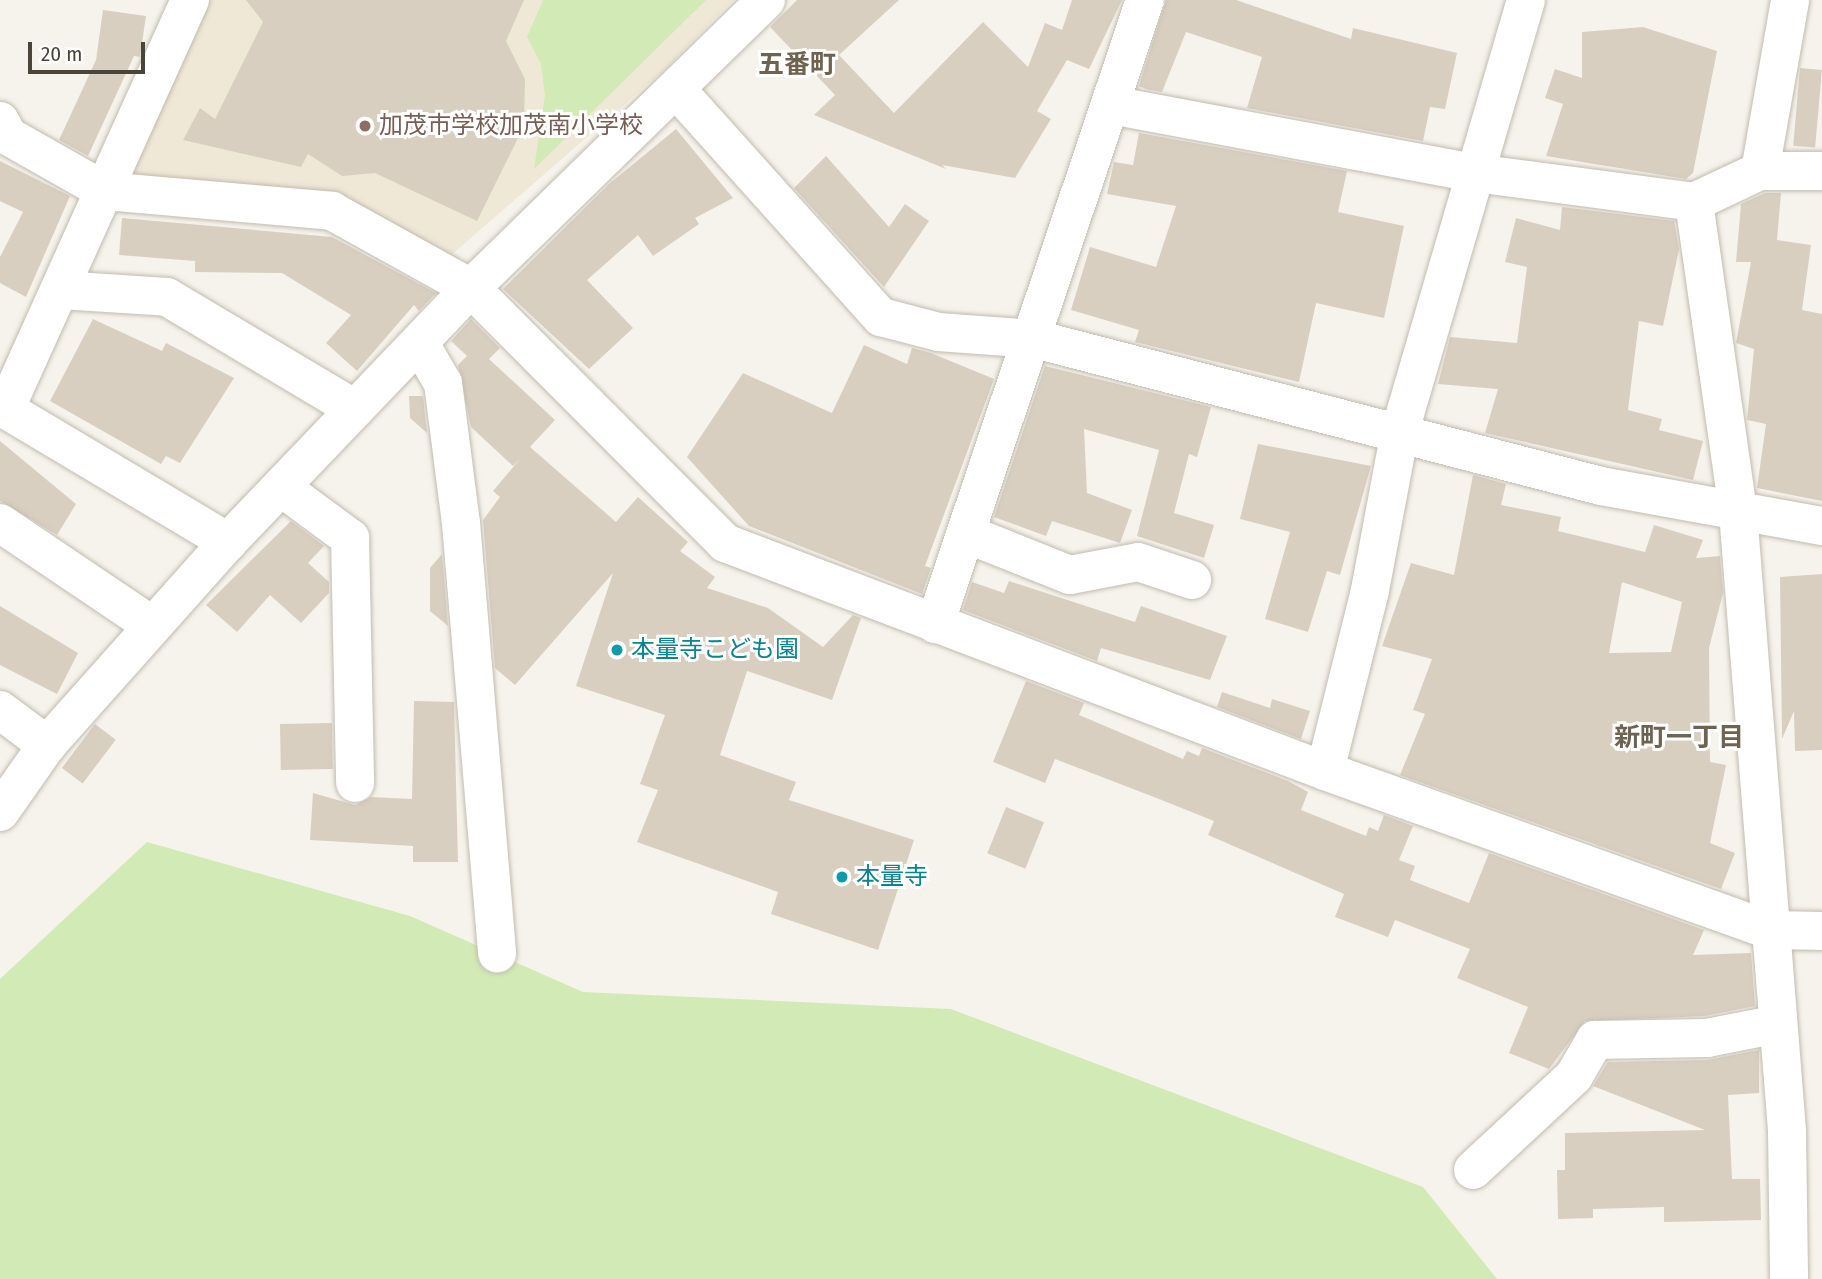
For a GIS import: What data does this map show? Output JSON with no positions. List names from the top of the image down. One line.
{"districts":["五番町","新町一丁目"],"places":["加茂市学校加茂南小学校","本量寺こども園","本量寺"],"scale_bar":"20 m"}
